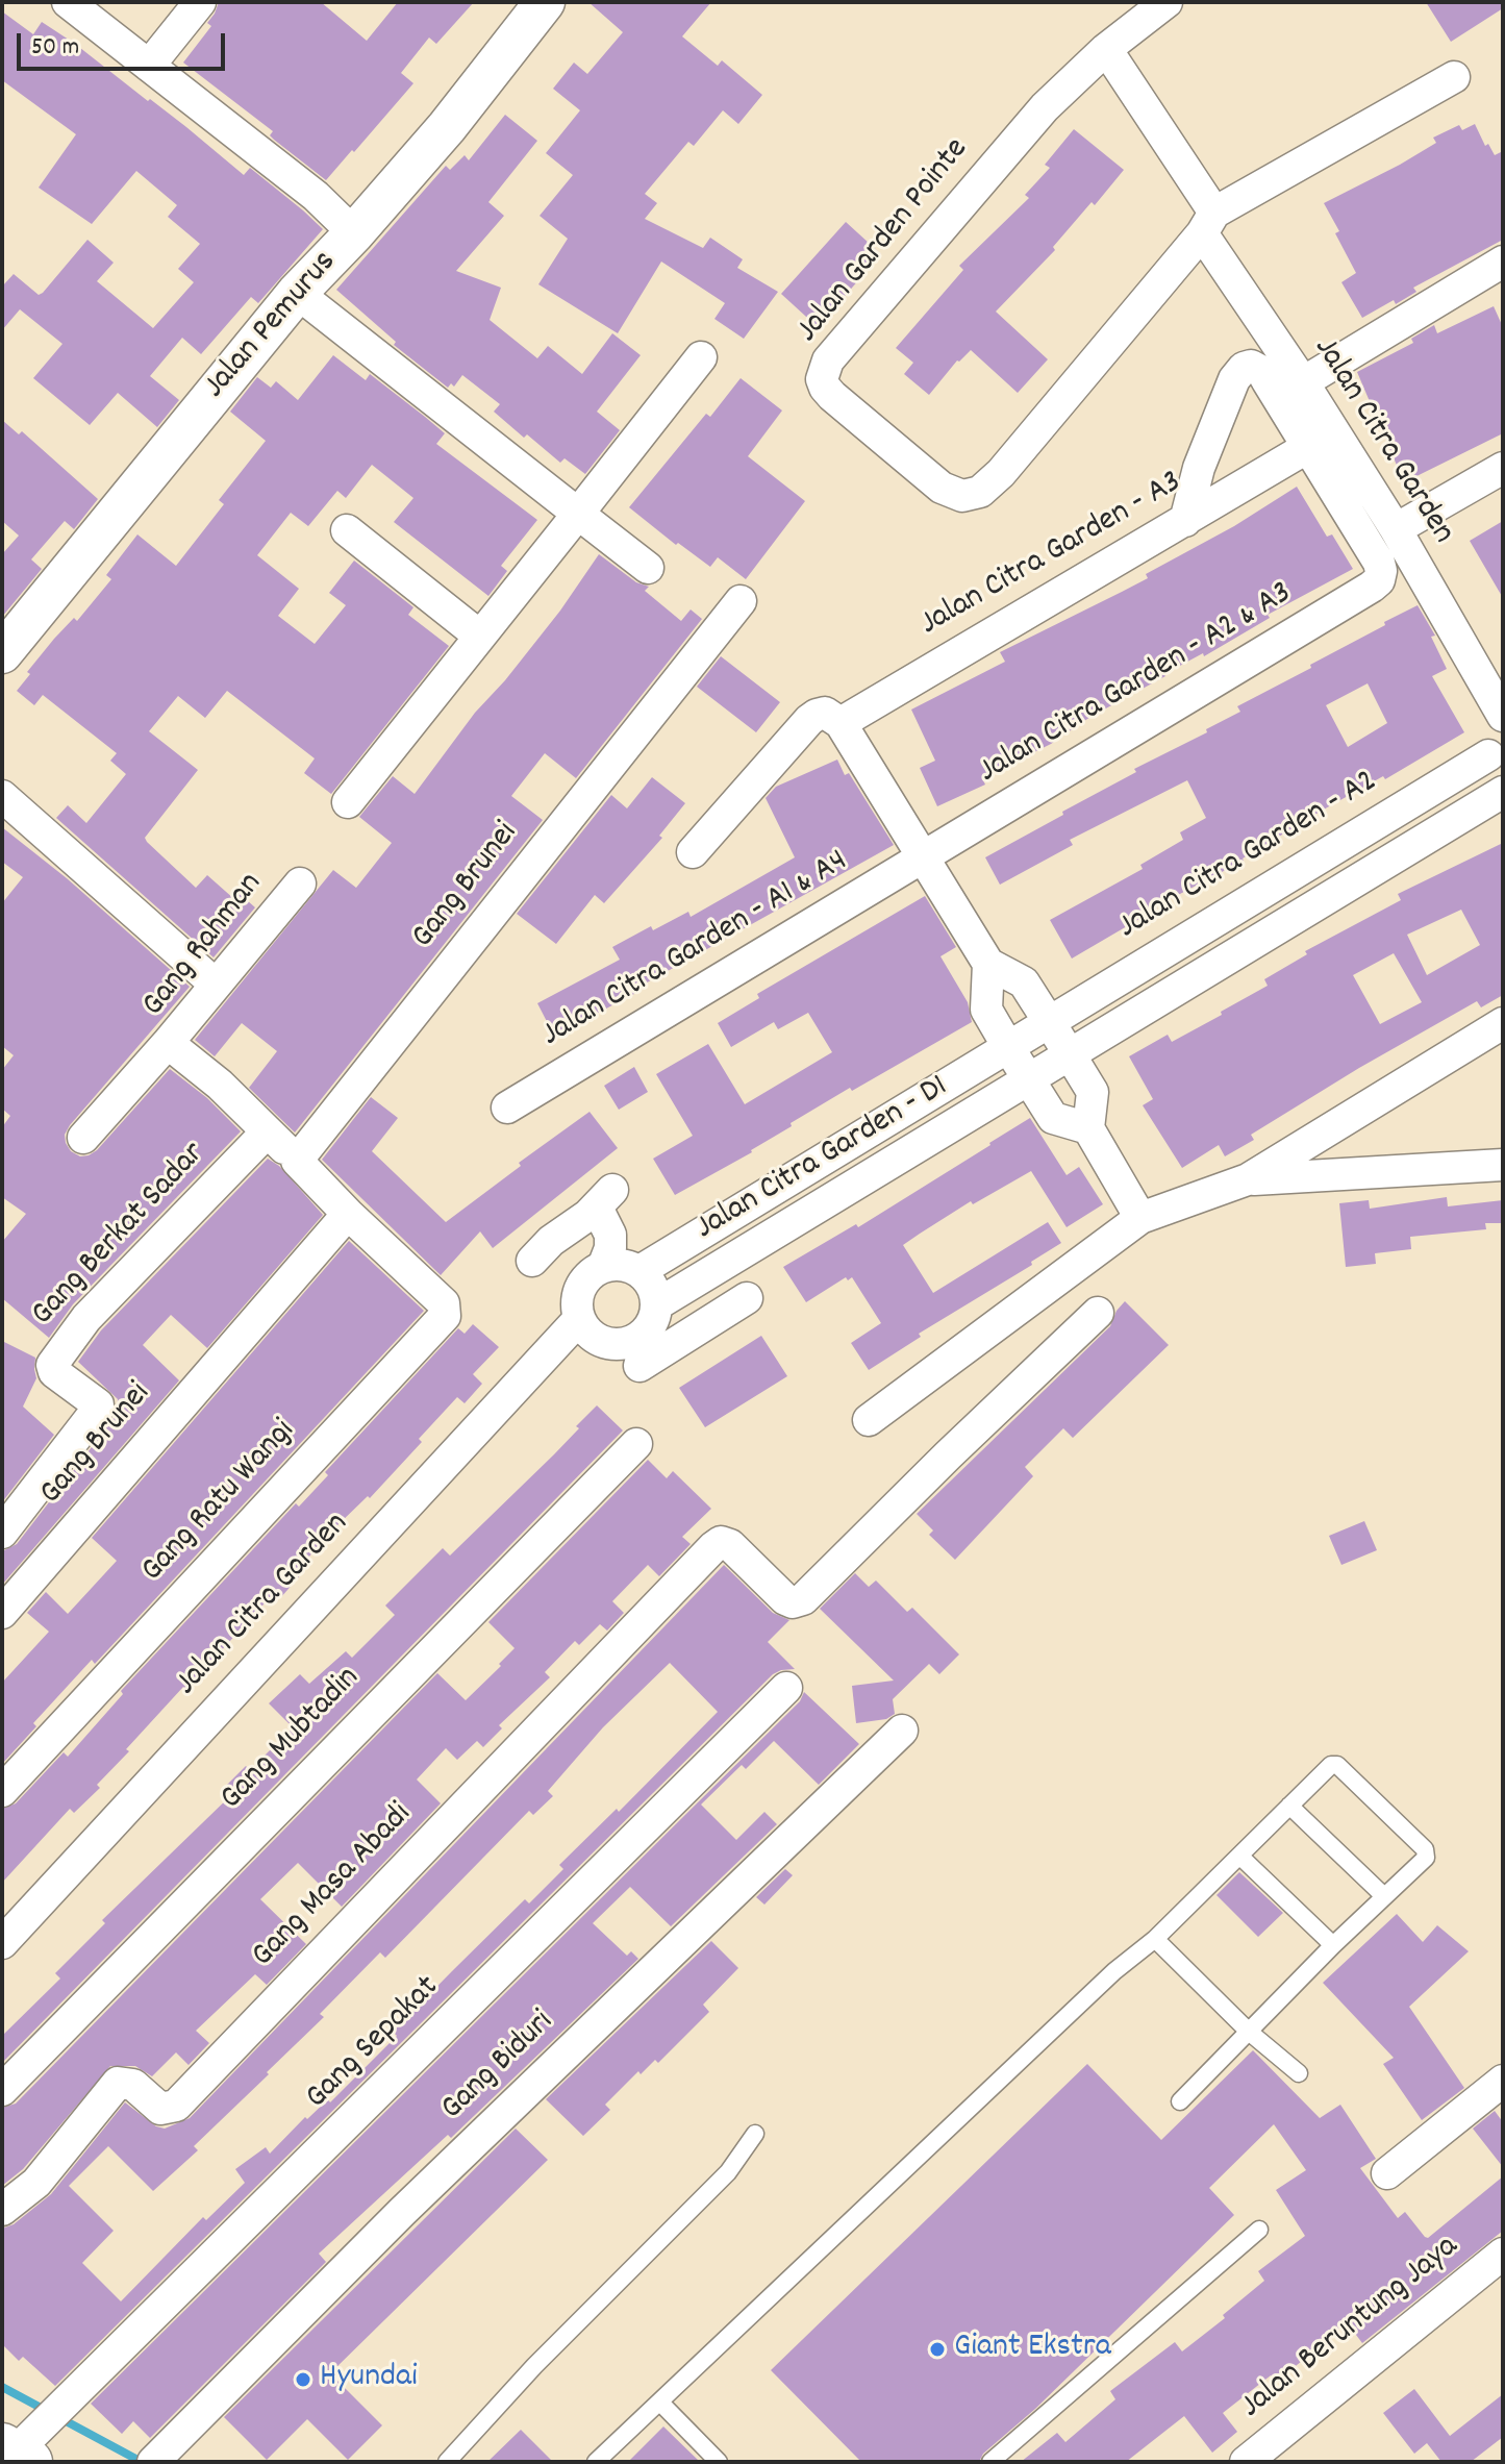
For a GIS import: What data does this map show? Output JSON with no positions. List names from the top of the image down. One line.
{"streets":{"street":["Jalan Garden Pointe","Jalan Pemurus","Jalan Citra Garden","Jalan Citra Garden - A3","Jalan Citra Garden - A2 & A3","Jalan Citra Garden - A2","Gang Brunei","Gang Rahman","Jalan Citra Garden - A1 & A4","Jalan Citra Garden - D1","Gang Berkat Sadar","Gang Ratu Wangi","Gang Mubtadin","Gang Masa Abadi","Gang Sepakat","Gang Biduri","Jalan Beruntung Jaya"]},"crossings":[["Jalan Garden Pointe","Jalan Citra Garden"],["Jalan Citra Garden","Jalan Citra Garden - A3"],["Jalan Citra Garden","Jalan Citra Garden - A2 & A3"],["Jalan Citra Garden","Jalan Citra Garden - A2"],["Jalan Citra Garden","Jalan Citra Garden - D1"],["Jalan Citra Garden - A2 & A3","Jalan Citra Garden - A1 & A4"],["Jalan Citra Garden - A2","Jalan Citra Garden - D1"],["Gang Brunei","Gang Rahman"],["Gang Brunei","Gang Ratu Wangi"]],"places":["Giant Ekstra","Hyundai"],"scale_bar":"50 m"}
